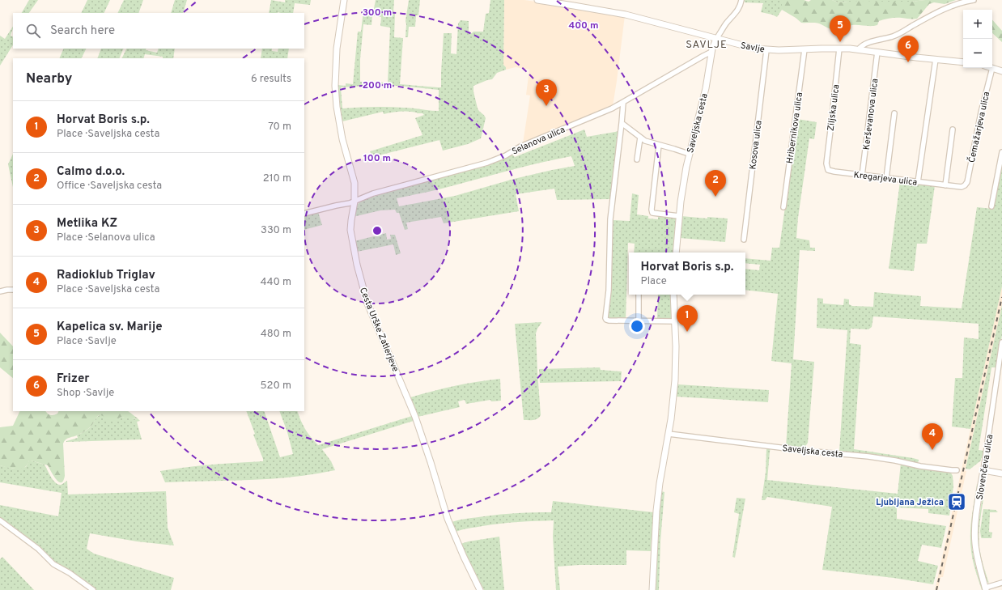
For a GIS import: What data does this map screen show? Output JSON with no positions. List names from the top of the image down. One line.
{"streets":{"street":["Savlje","Ziljska ulica","Kerševanova ulica","Saveljska cesta","Čemažarjeva ulica","Hribernikova ulica","Selanova ulica","Kosova ulica","Kregarjeva ulica","Cesta Urške Zatlerjeve","Slovenčeva ulica"]},"crossings":[["Savlje","Ziljska ulica"],["Savlje","Kerševanova ulica"],["Savlje","Saveljska cesta"],["Savlje","Hribernikova ulica"],["Savlje","Kosova ulica"],["Ziljska ulica","Kregarjeva ulica"],["Kerševanova ulica","Kregarjeva ulica"],["Saveljska cesta","Selanova ulica"],["Čemažarjeva ulica","Kregarjeva ulica"],["Selanova ulica","Cesta Urške Zatlerjeve"]],"districts":["SAVLJE"],"places":{"station":["Ljubljana Ježica"]},"page":{"map_buttons":["+","−"],"search":"Search here","pins":["5","6","3","2","1","4"],"heading":["Nearby","6 results"],"list":[{"mark":"1","name":"Horvat Boris s.p.","note":"Place · Saveljska cesta","value":"70 m"},{"mark":"2","name":"Calmo d.o.o.","note":"Office · Saveljska cesta","value":"210 m"},{"mark":"3","name":"Metlika KZ","note":"Place · Selanova ulica","value":"330 m"},{"mark":"4","name":"Radioklub Triglav","note":"Place · Saveljska cesta","value":"440 m"},{"mark":"5","name":"Kapelica sv. Marije","note":"Place · Savlje","value":"480 m"},{"mark":"6","name":"Frizer","note":"Shop · Savlje","value":"520 m"}],"popup":["Horvat Boris s.p.","Place"]},"rings":["300 m","400 m","200 m","100 m"]}
